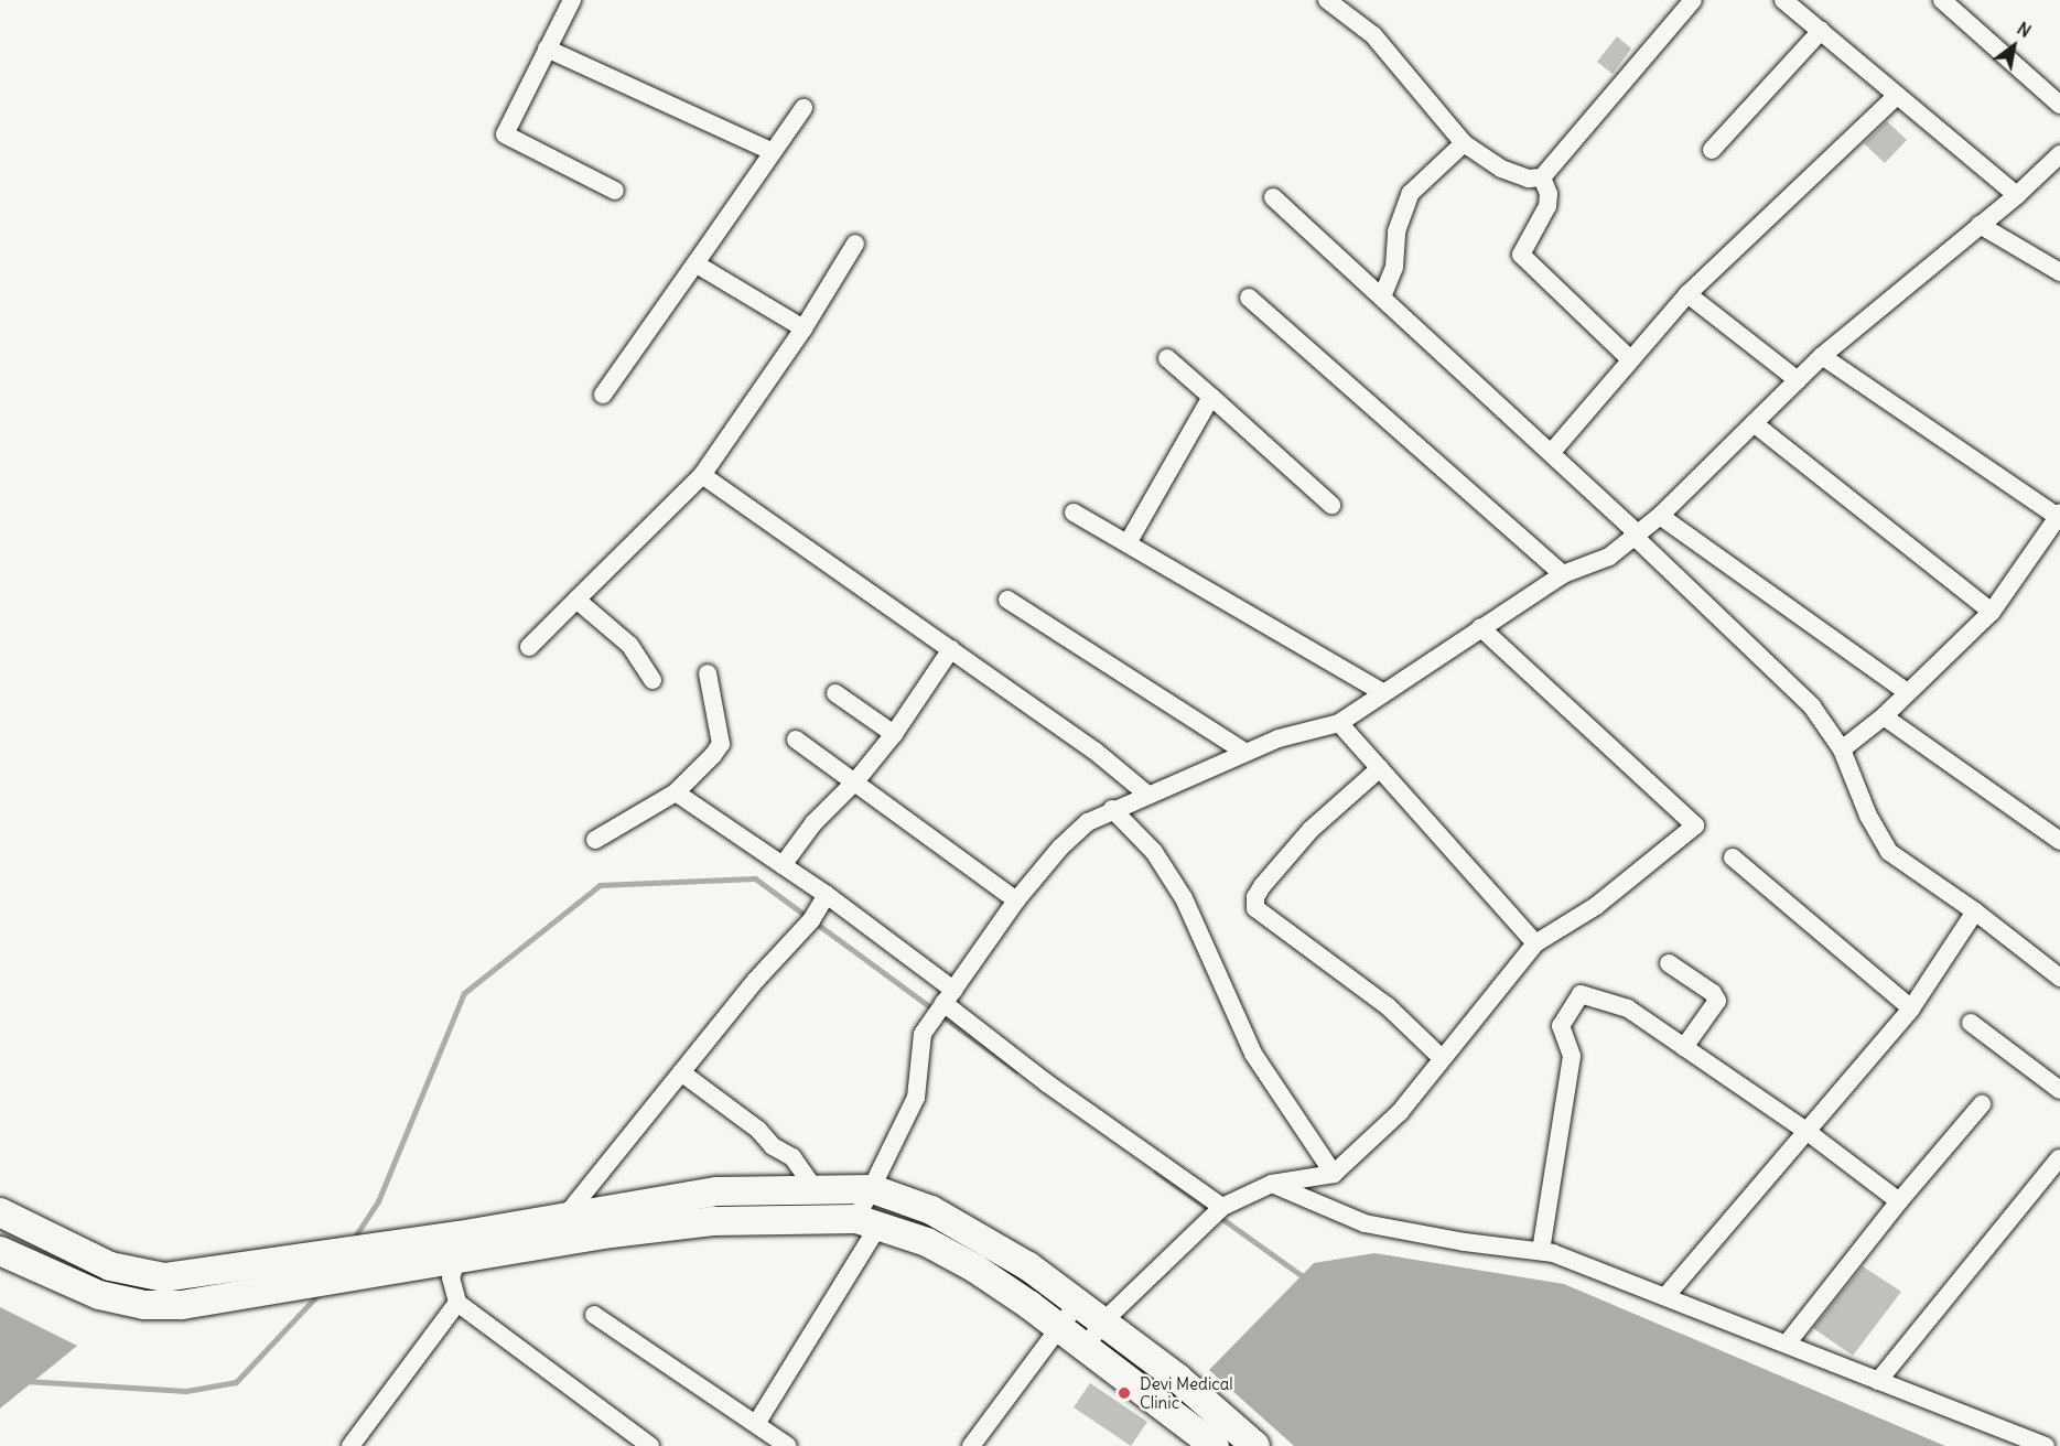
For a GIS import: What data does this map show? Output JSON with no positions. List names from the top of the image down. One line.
{"places":["Devi Medical Clinic"],"north":"top right"}
